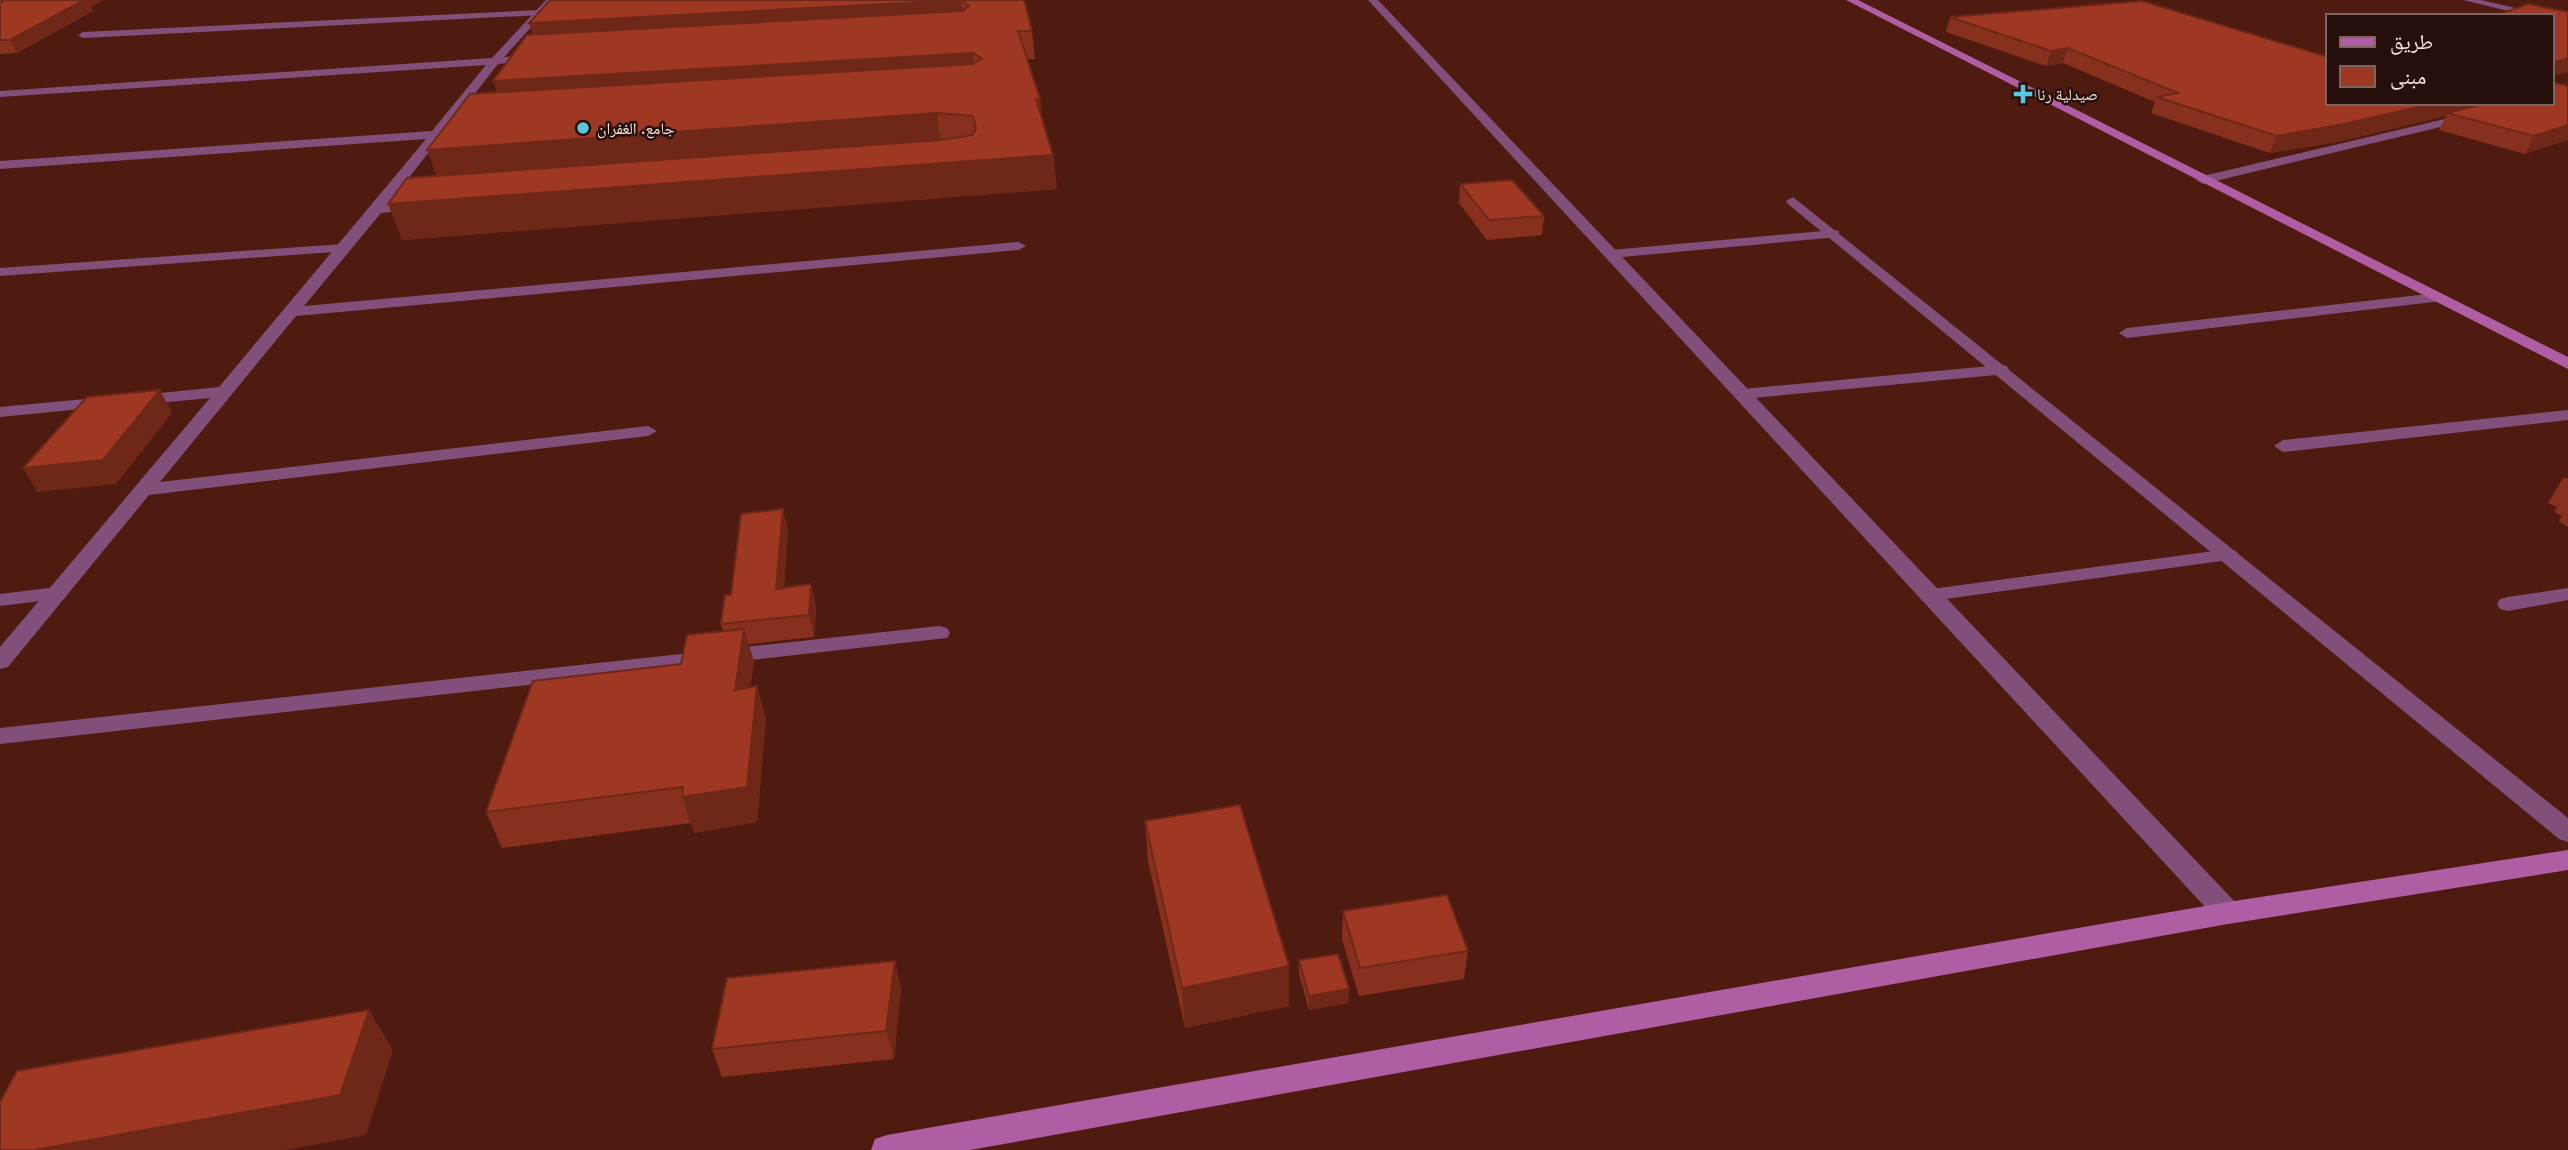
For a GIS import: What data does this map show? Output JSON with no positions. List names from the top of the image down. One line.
{"places":{"health":["صيدلية رنا"],"other":["جامع. الغفران"]},"legend":["طريق","مبنى"]}
